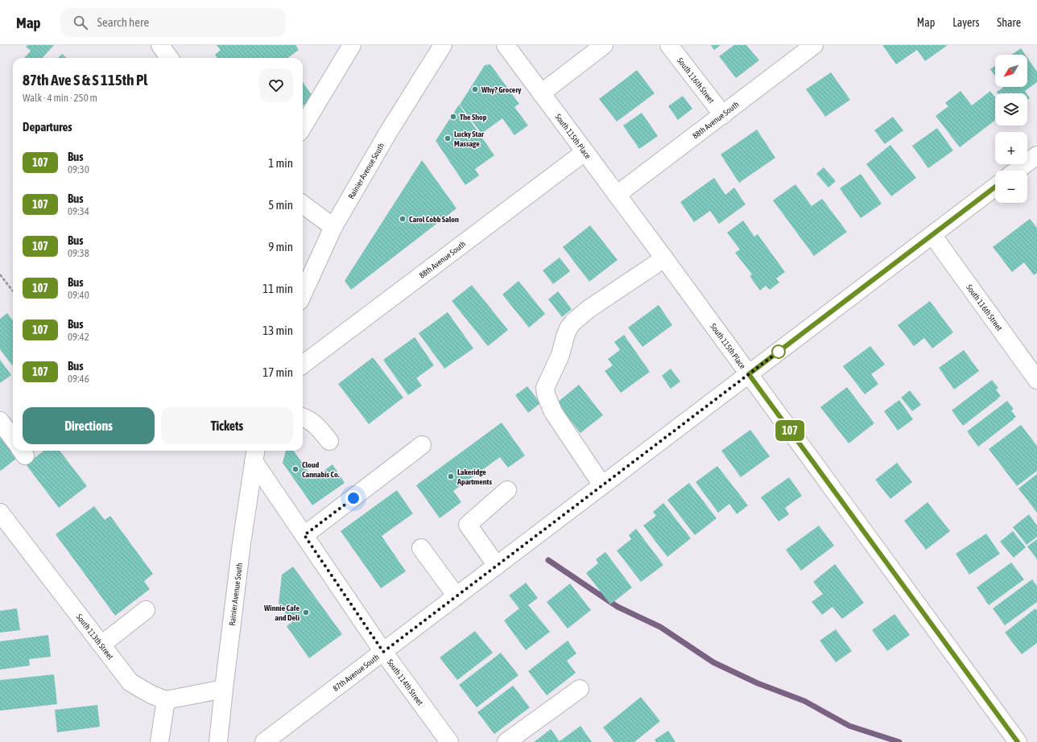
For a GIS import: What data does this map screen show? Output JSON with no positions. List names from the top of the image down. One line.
{"streets":{"street":["South 116th Street","88th Avenue South","South 115th Place","Rainier Avenue South","South 113th Street","87th Avenue South","South 114th Street"]},"crossings":[["South 116th Street","88th Avenue South"],["South 116th Street","87th Avenue South"],["88th Avenue South","South 115th Place"],["South 115th Place","87th Avenue South"],["Rainier Avenue South","South 114th Street"],["87th Avenue South","South 114th Street"]],"places":["Why? Grocery","The Shop","Lucky Star Massage","Carol Cobb Salon","Cloud Cannabis Co.","Lakeridge Apartments","Winnie Cafe and Deli"],"lines":["bus line 107"],"north":"bottom left","page":{"header":"Map","search":"Search here","nav":["Map","Layers","Share"],"on_map":"107","map_buttons":["+","−"],"heading":[["87th Ave S & S 115th Pl","Walk · 4 min · 250 m"],"Departures"],"list":[{"mark":"107","name":"Bus","note":"09:30","value":"1 min"},{"mark":"107","name":"Bus","note":"09:34","value":"5 min"},{"mark":"107","name":"Bus","note":"09:38","value":"9 min"},{"mark":"107","name":"Bus","note":"09:40","value":"11 min"},{"mark":"107","name":"Bus","note":"09:42","value":"13 min"},{"mark":"107","name":"Bus","note":"09:46","value":"17 min"}],"buttons":["Directions","Tickets"]}}
